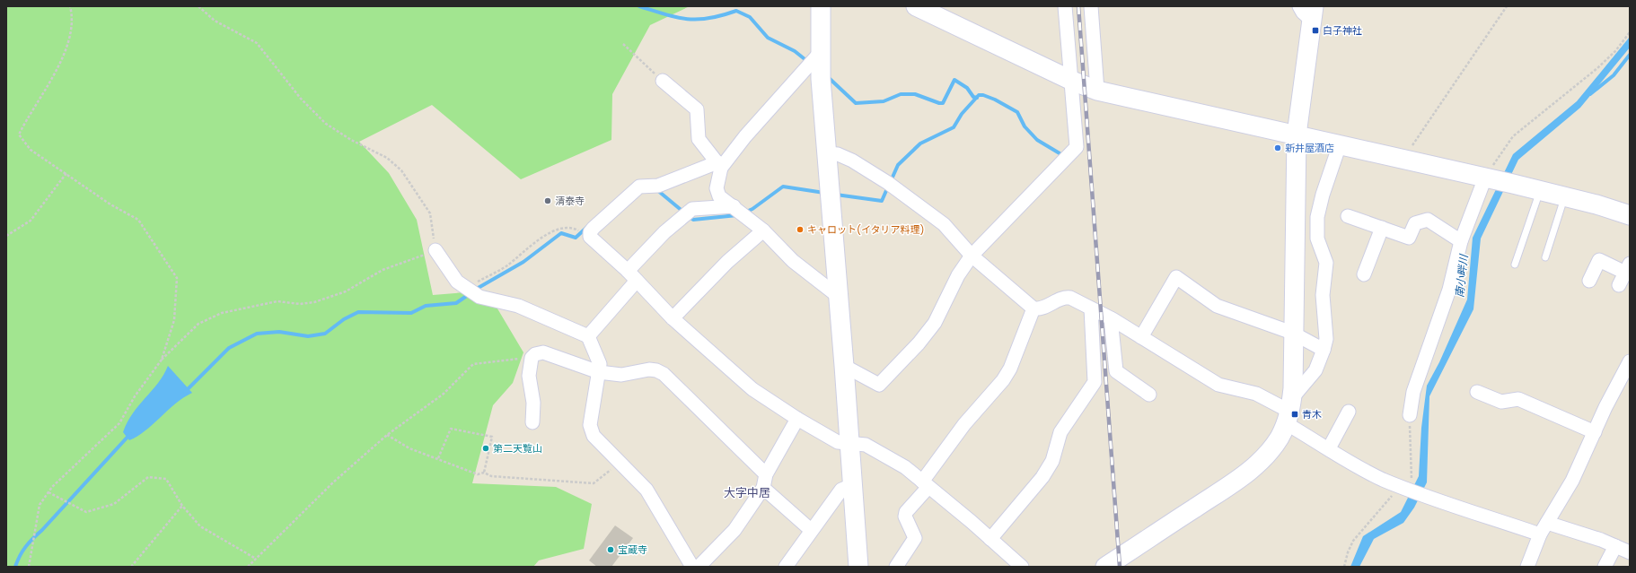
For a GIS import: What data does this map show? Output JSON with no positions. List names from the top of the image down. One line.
{"districts":["大字中居"],"water":["南小畔川"],"places":{"transit":["白子神社","青木"],"other":["新井屋酒店","清泰寺","キャロット(イタリア料理)","第二天覧山","宝蔵寺"]}}
